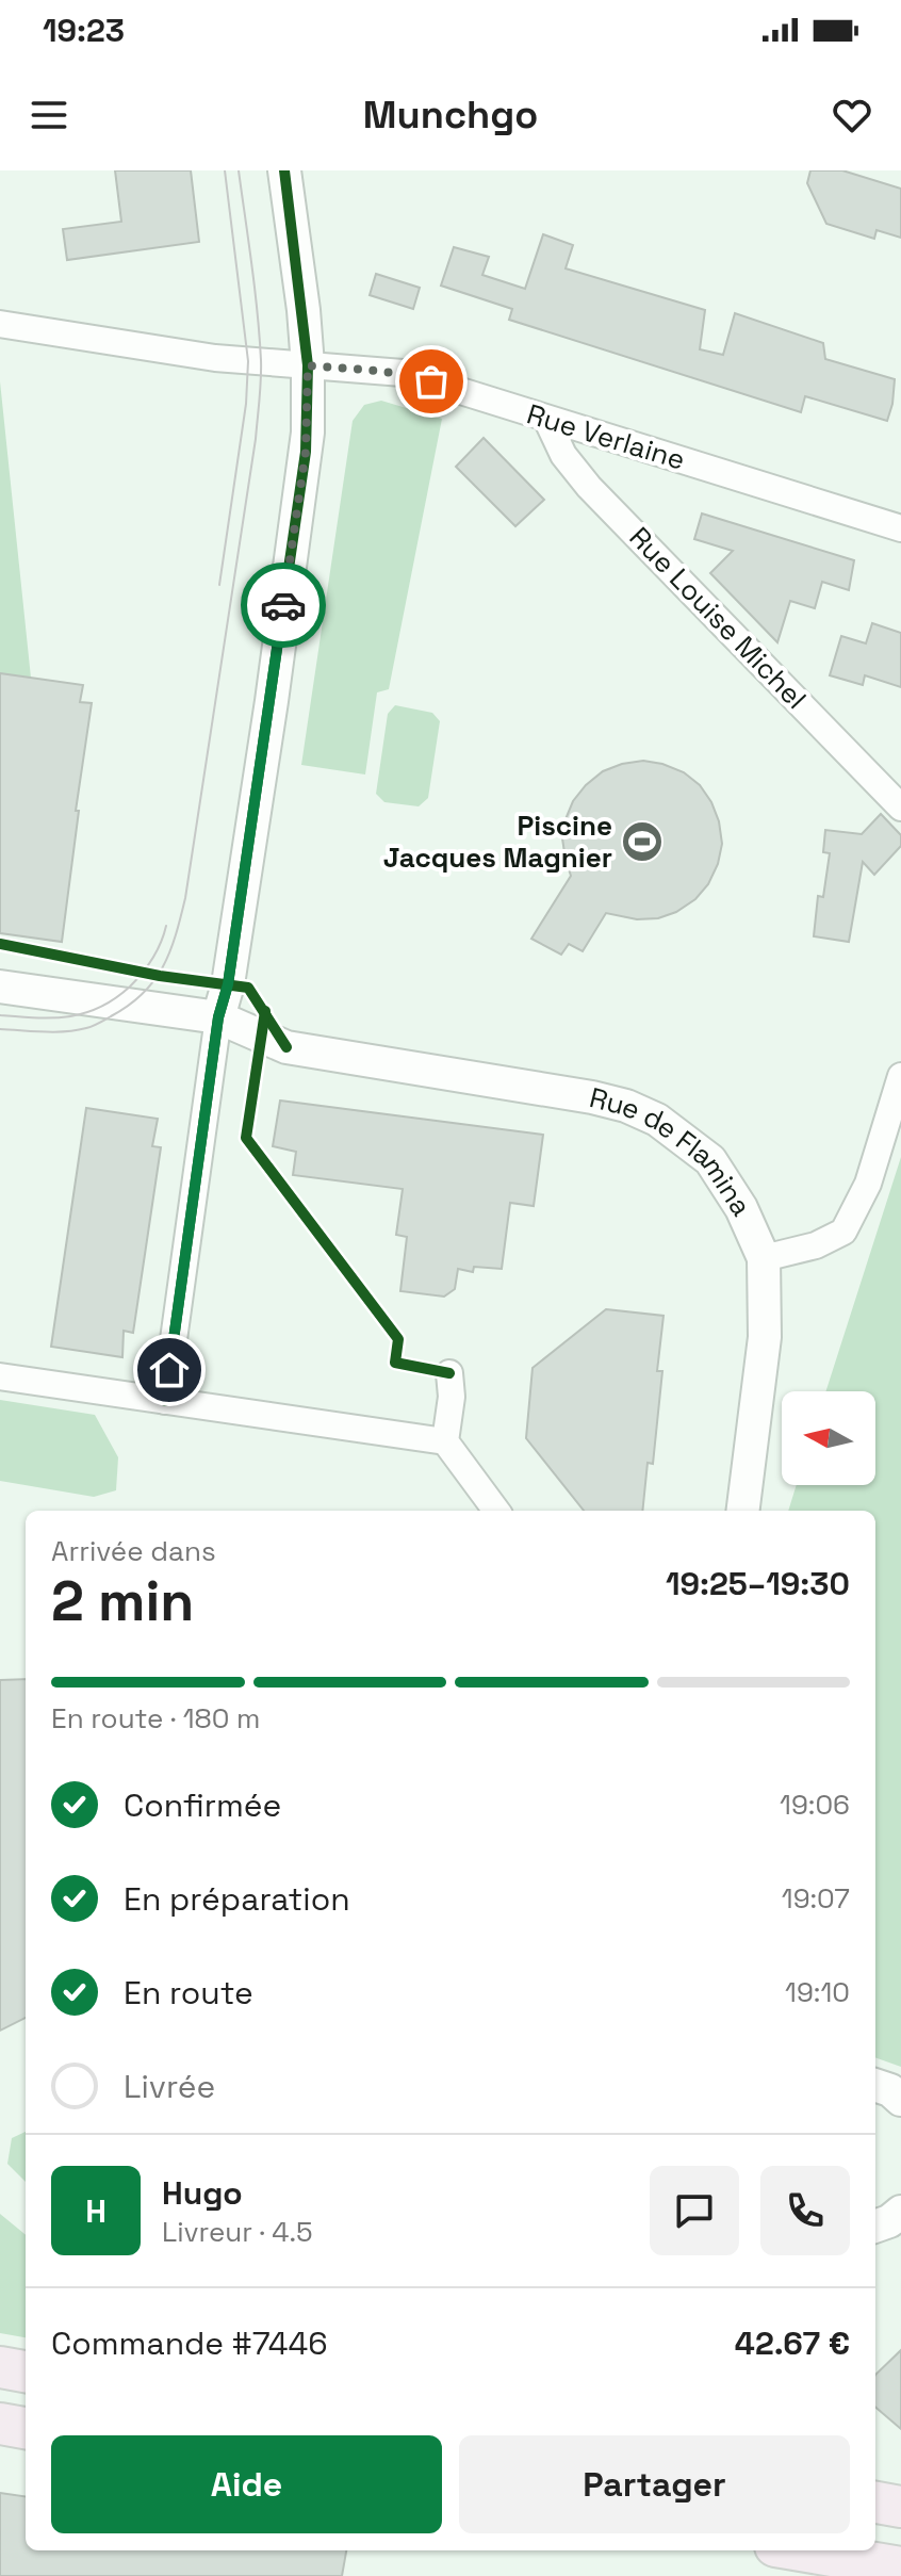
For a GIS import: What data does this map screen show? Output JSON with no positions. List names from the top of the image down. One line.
{"streets":{"street":["Rue Verlaine","Rue Louise Michel","Rue de Flamina"]},"crossings":[["Rue Verlaine","Rue Louise Michel"]],"places":{"sports":["Piscine Jacques Magnier"]},"north":"left","page":{"status":"19:23","header":"Munchgo","heading":["2 min","Arrivée dans","19:25–19:30"],"panel":["Hugo","Livreur · 4.5","Commande #7446","42.67 €"],"bar":"En route · 180 m","list":[["Confirmée","19:06"],["En préparation","19:07"],["En route","19:10"],"Livrée"],"round":"H","buttons":["Aide","Partager"]}}
